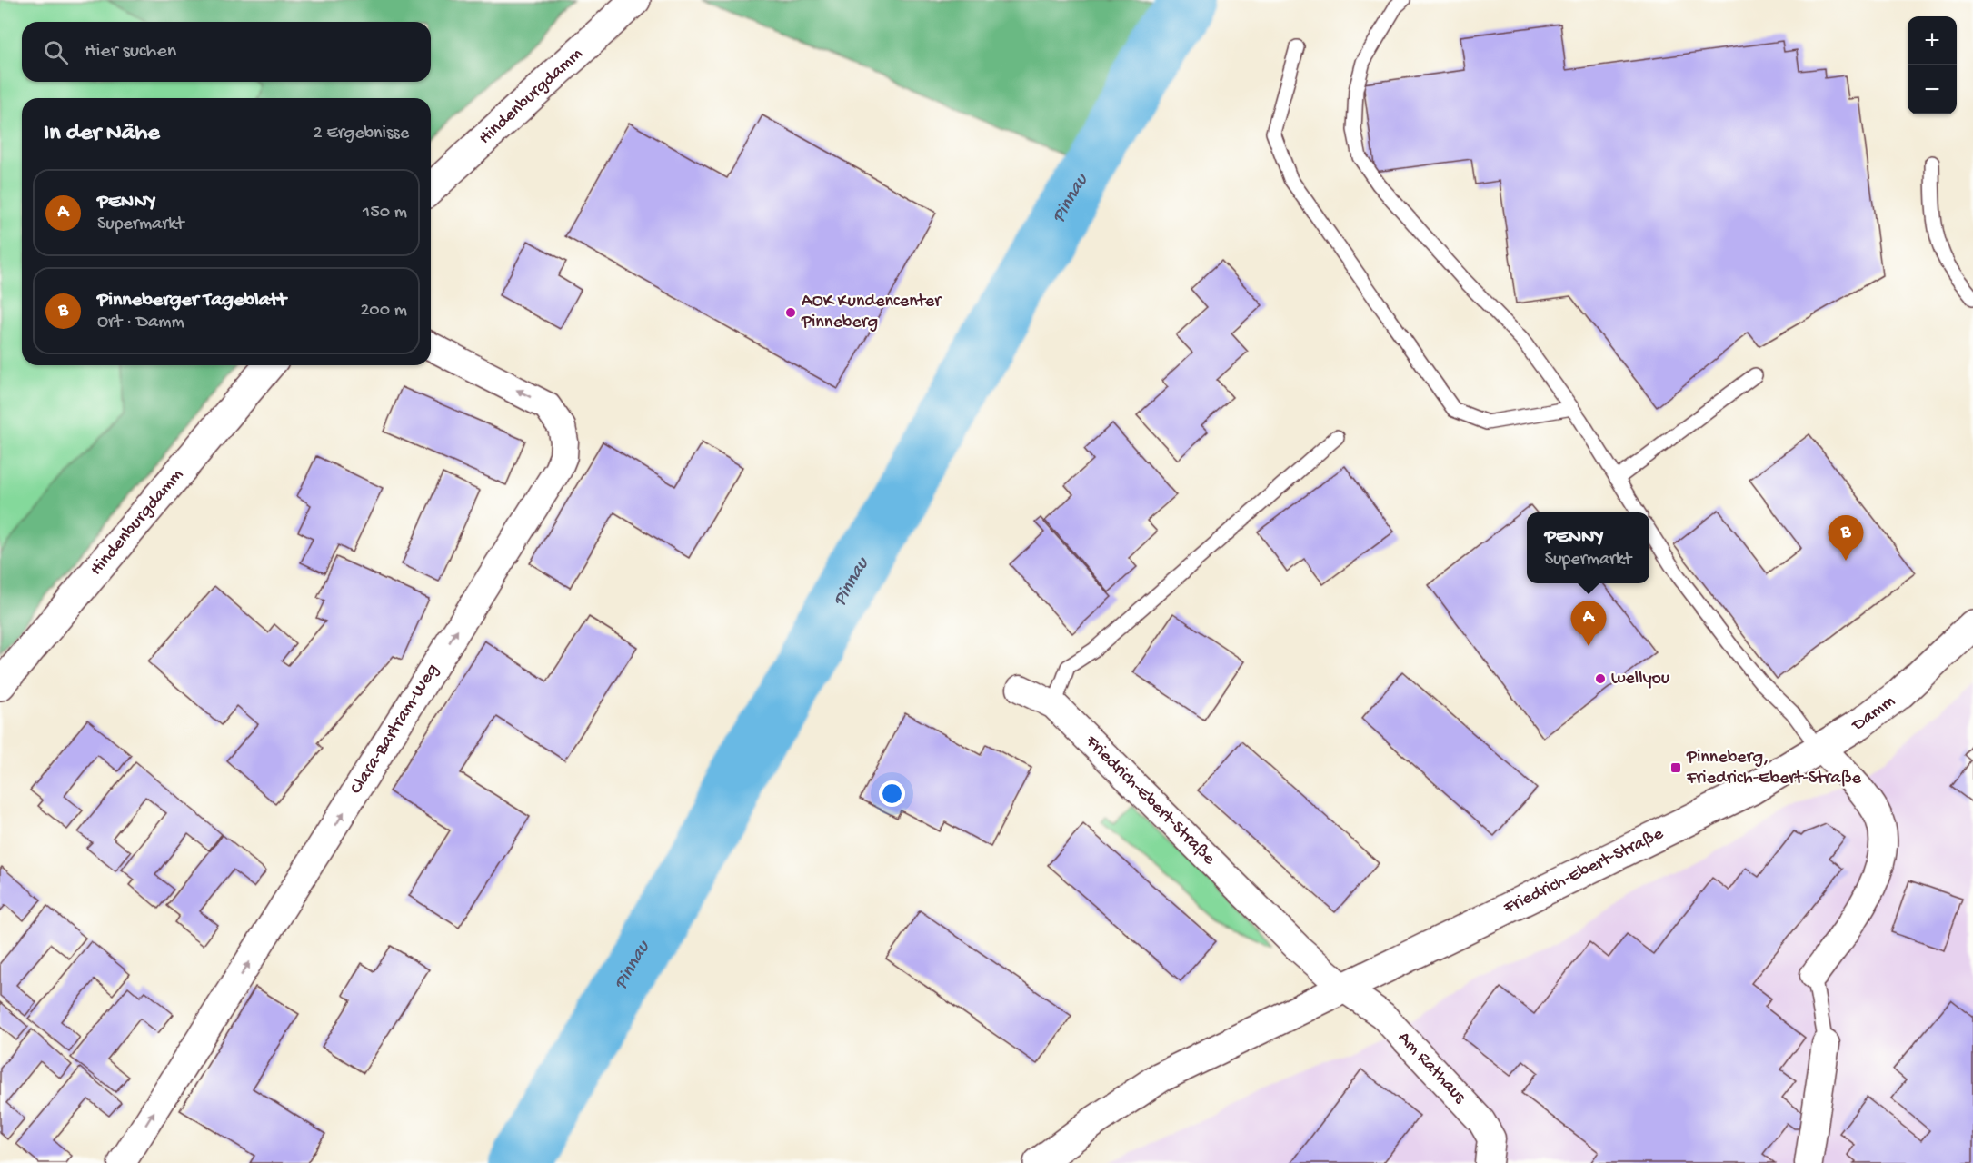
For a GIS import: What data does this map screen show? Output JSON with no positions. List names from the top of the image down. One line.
{"streets":{"main road":["Hindenburgdamm","Damm","Friedrich-Ebert-Straße"],"street":["Clara-Bartram-Weg","Am Rathaus"]},"crossings":[["Damm","Friedrich-Ebert-Straße"],["Friedrich-Ebert-Straße","Am Rathaus"]],"one_way":["Clara-Bartram-Weg"],"water":["Pinnau"],"places":{"other":["AOK Kundencenter Pinneberg","wellyou"],"transit":["Pinneberg, Friedrich-Ebert-Straße"]},"page":{"map_buttons":["+","−"],"search":"Hier suchen","heading":["In der Nähe","2 Ergebnisse"],"list":[{"mark":"A","name":"PENNY","note":"Supermarkt","value":"150 m"},{"mark":"B","name":"Pinneberger Tageblatt","note":"Ort · Damm","value":"200 m"}],"popup":["PENNY","Supermarkt"],"pins":["B","A"]}}
